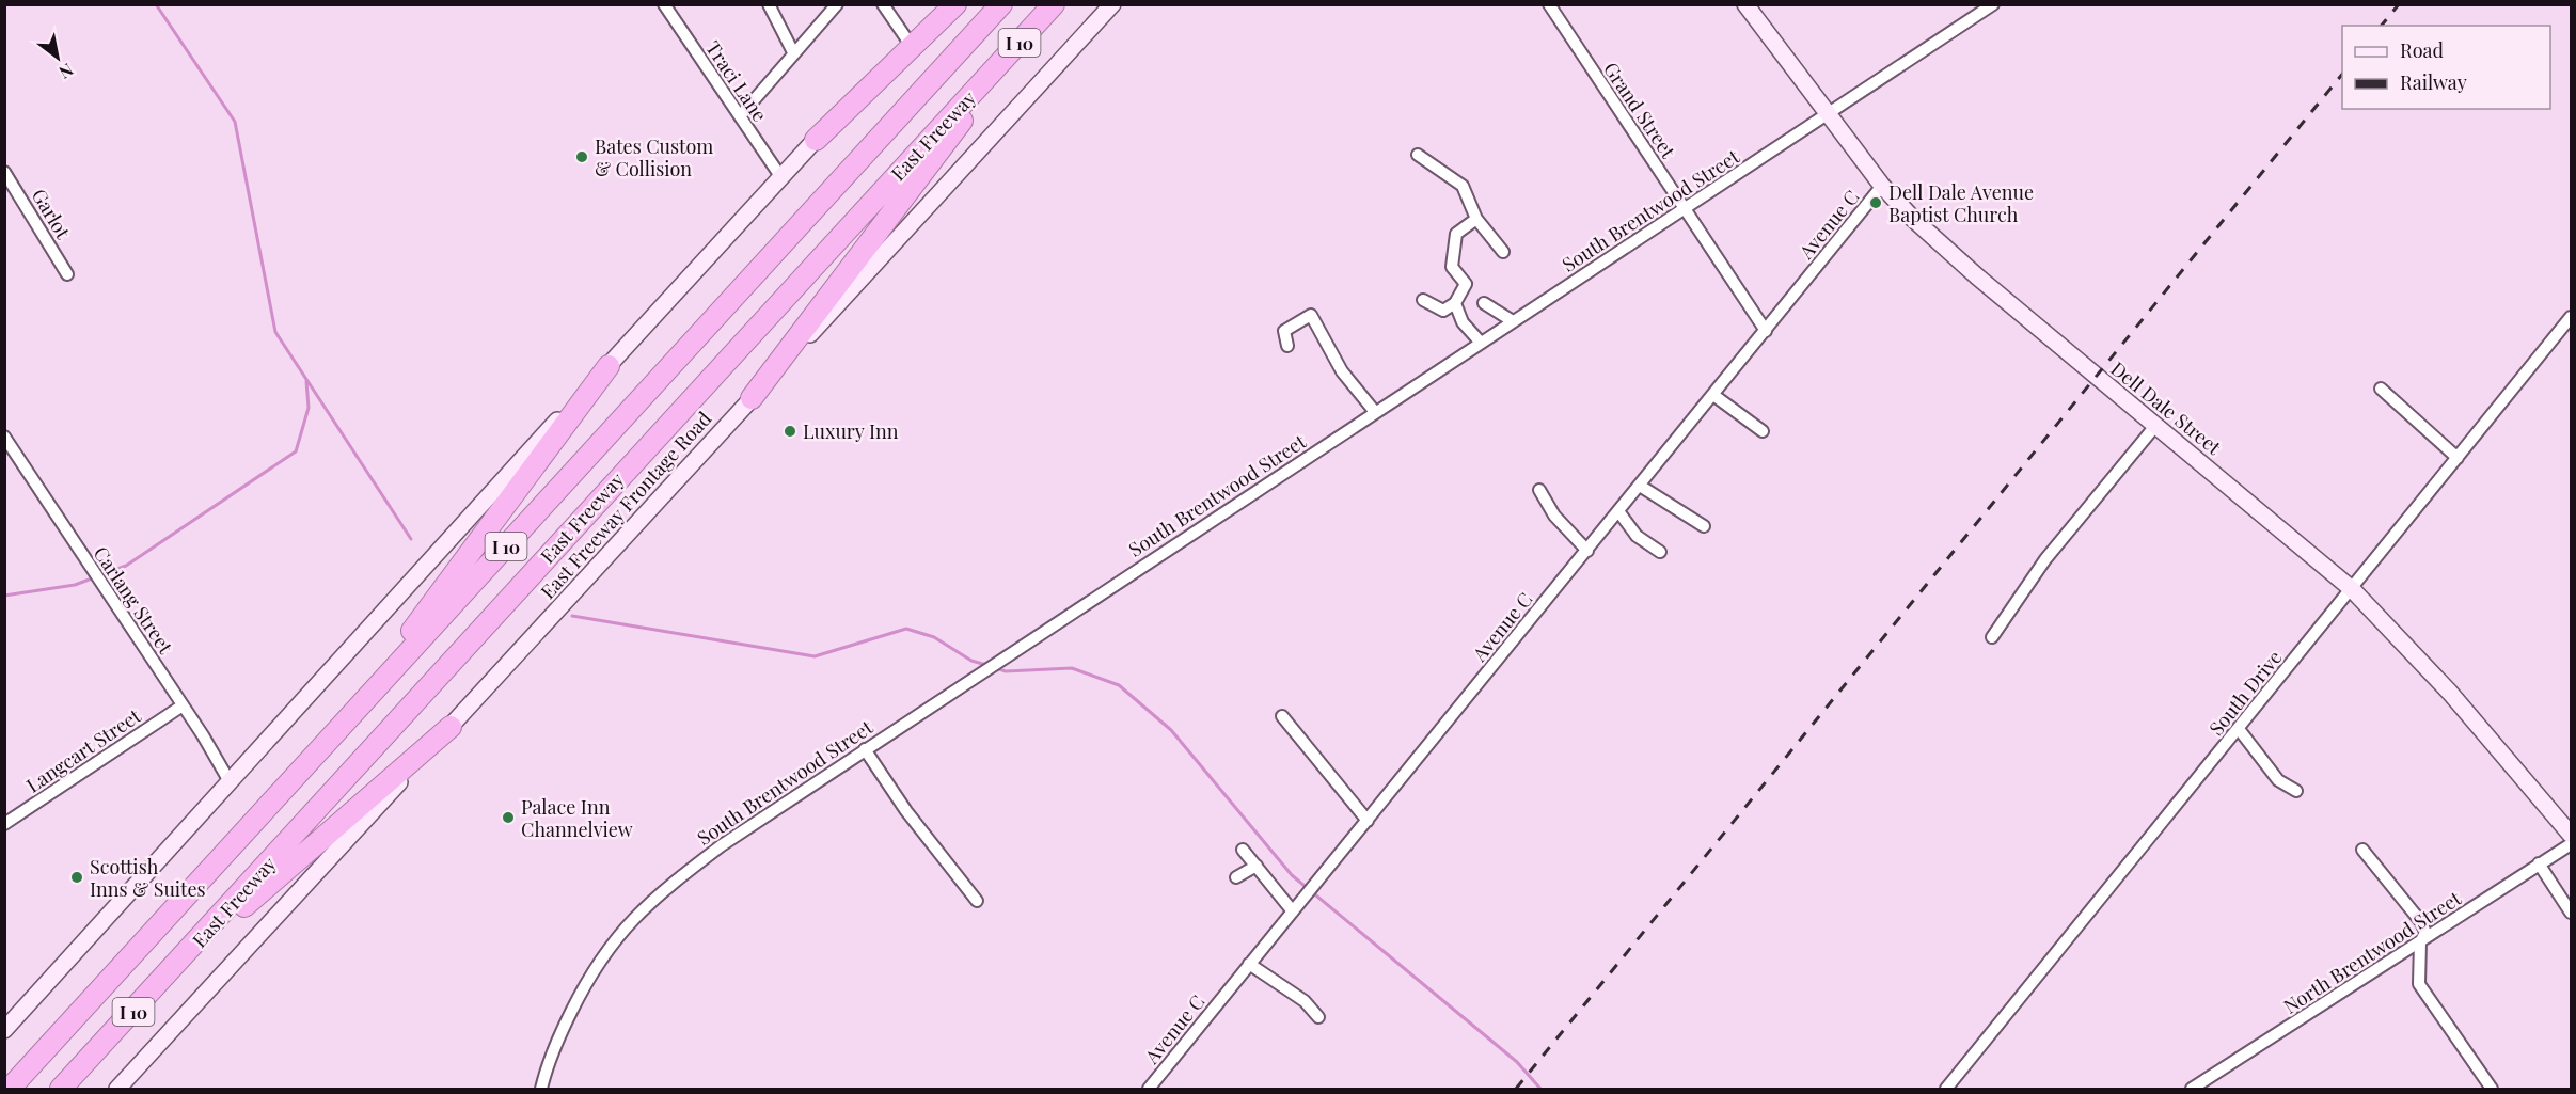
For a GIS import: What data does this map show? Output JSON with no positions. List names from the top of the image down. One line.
{"streets":{"highway":["I 10","East Freeway"],"main road":["Dell Dale Street","East Freeway Frontage Road"],"street":["Traci Lane","Grand Street","South Brentwood Street","Garlot","Avenue C","Carlang Street","South Drive","Langcart Street","North Brentwood Street"]},"crossings":[["Grand Street","South Brentwood Street"],["Grand Street","Avenue C"],["South Brentwood Street","Dell Dale Street"],["Avenue C","Dell Dale Street"],["Dell Dale Street","South Drive"],["Carlang Street","Langcart Street"]],"places":["Bates Custom & Collision","Dell Dale Avenue Baptist Church","Luxury Inn","Palace Inn Channelview","Scottish Inns & Suites"],"legend":["Road","Railway"],"north":"bottom right"}
